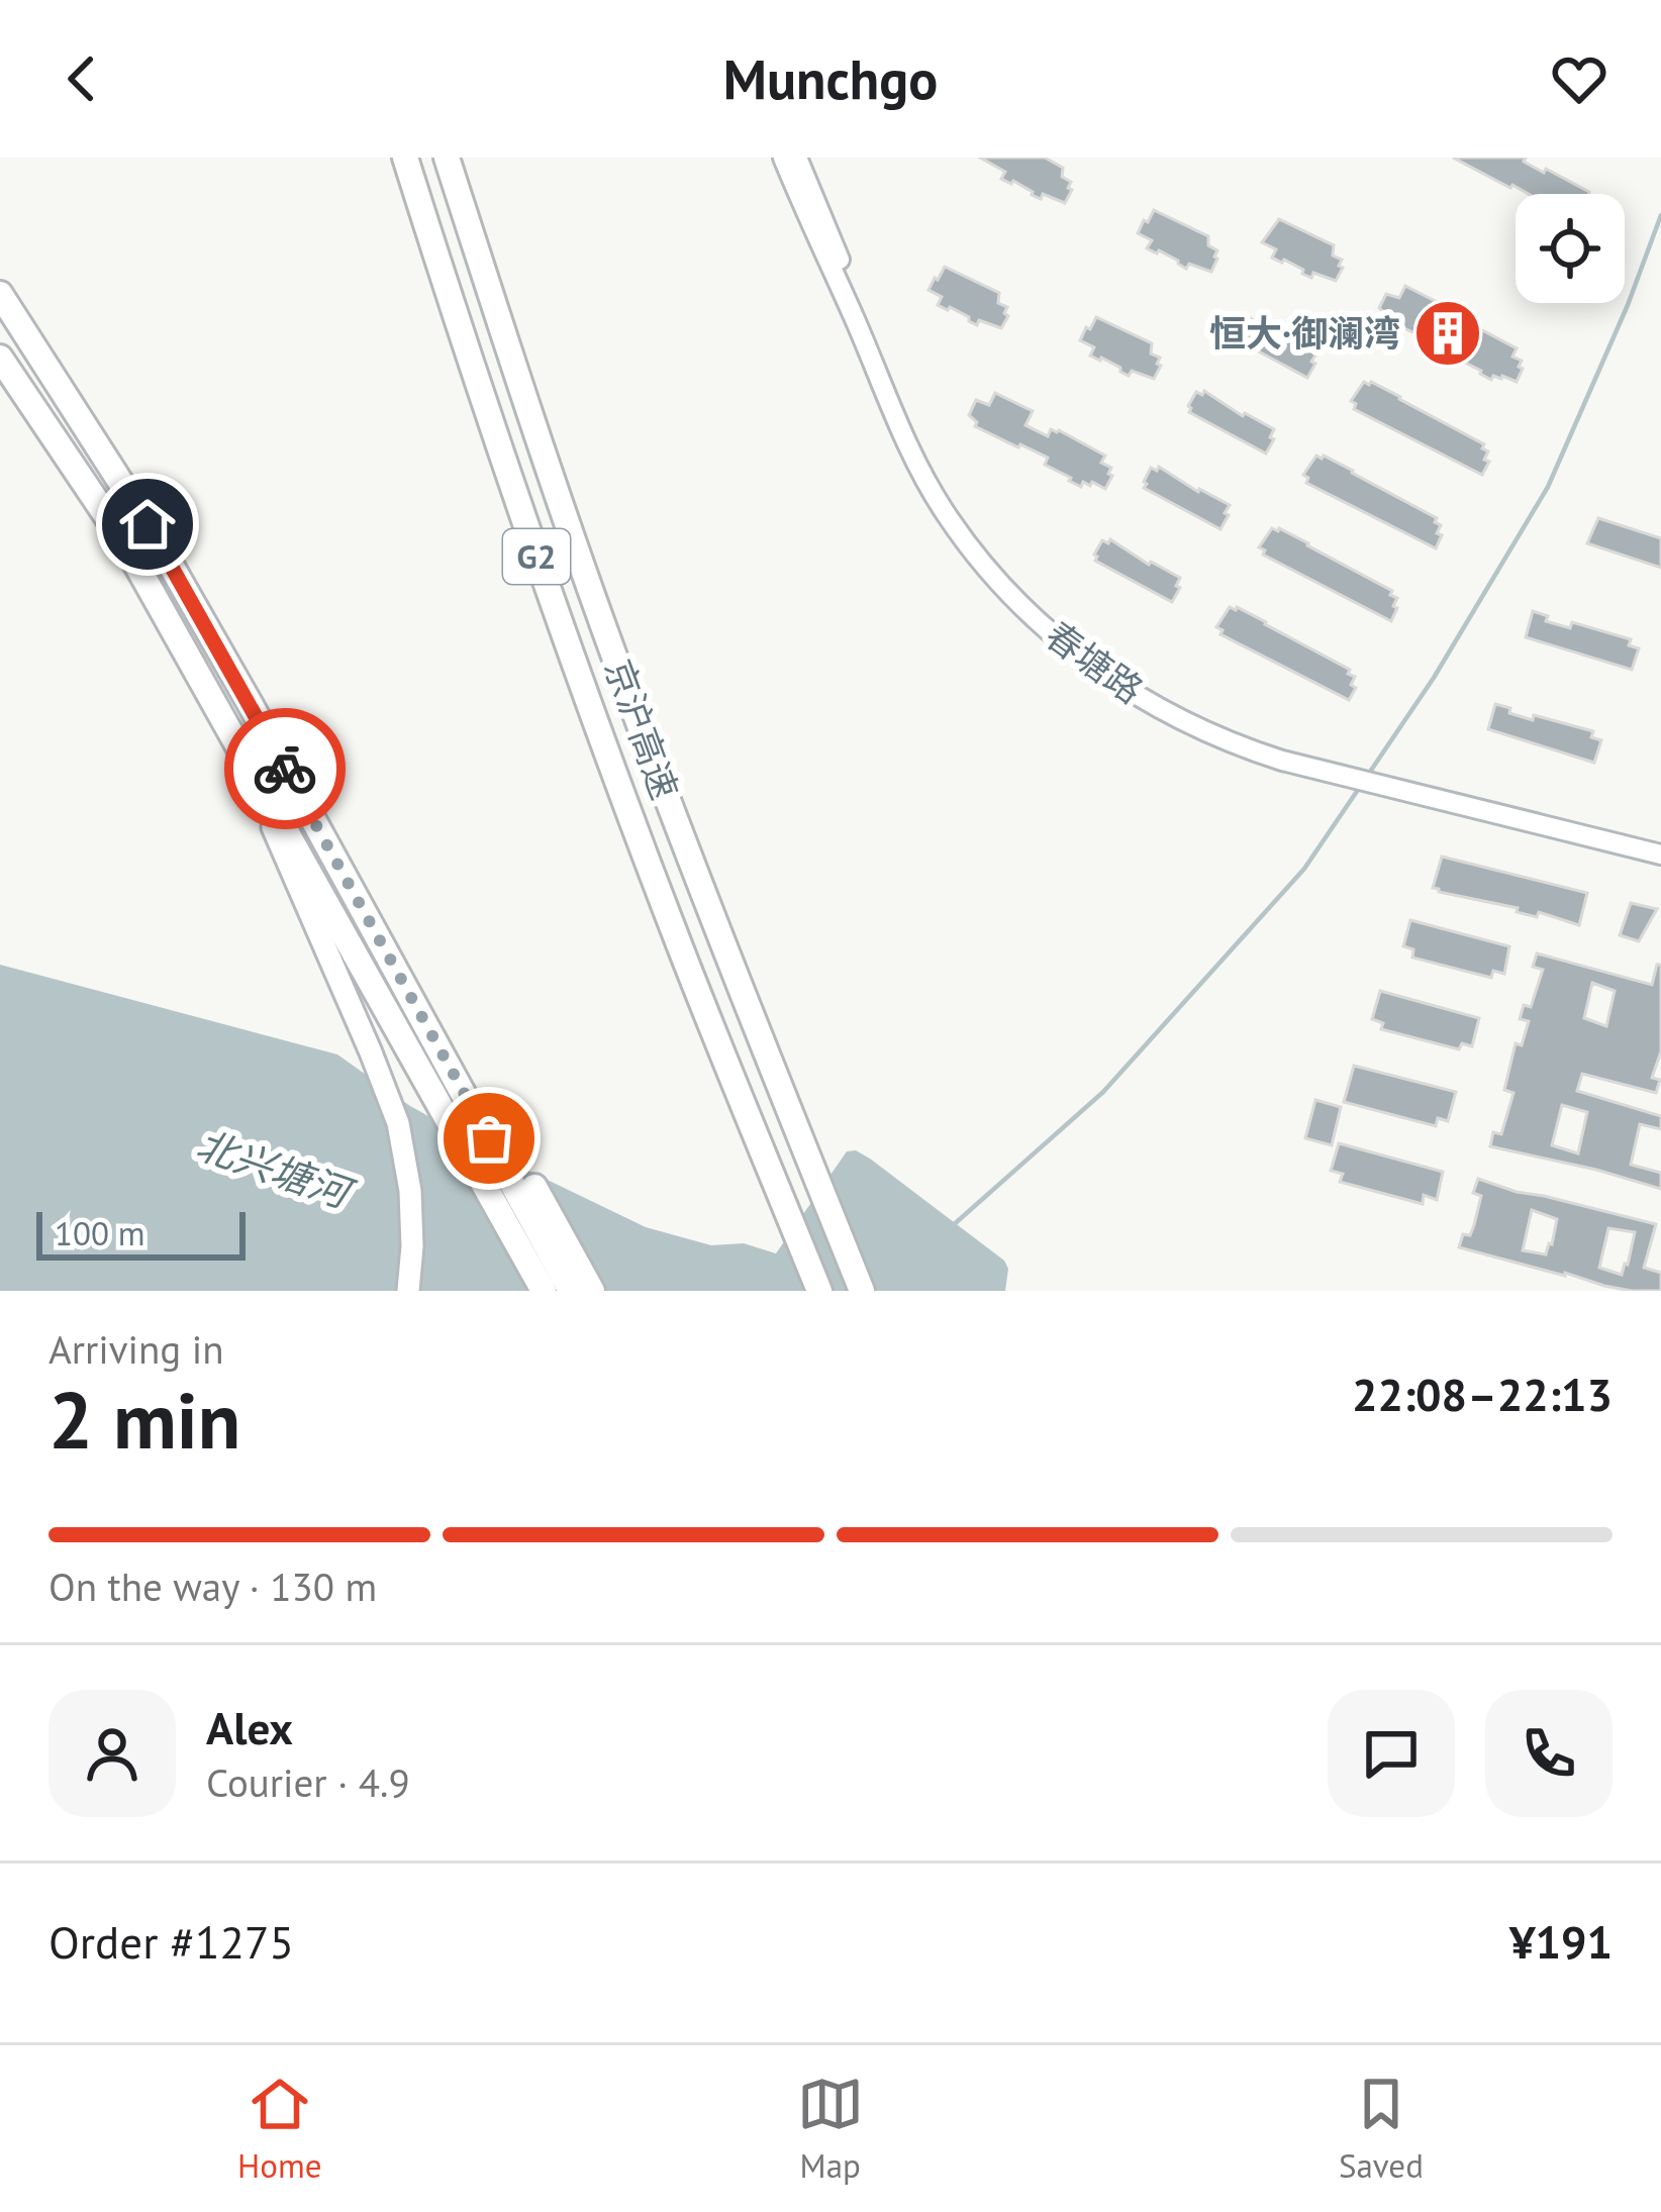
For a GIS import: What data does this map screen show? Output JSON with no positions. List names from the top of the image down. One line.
{"streets":{"highway":["G2","京沪高速"],"street":["春塘路"]},"water":["北兴塘河"],"places":{"building":["恒大·御澜湾"]},"scale_bar":"100 m","page":{"header":"Munchgo","scale":"100 m","heading":["2 min","Arriving in","22:08–22:13"],"panel":["Alex","Courier · 4.9","Order #1275","¥191"],"bar":"On the way · 130 m","tabs":["Home","Map","Saved"]}}
